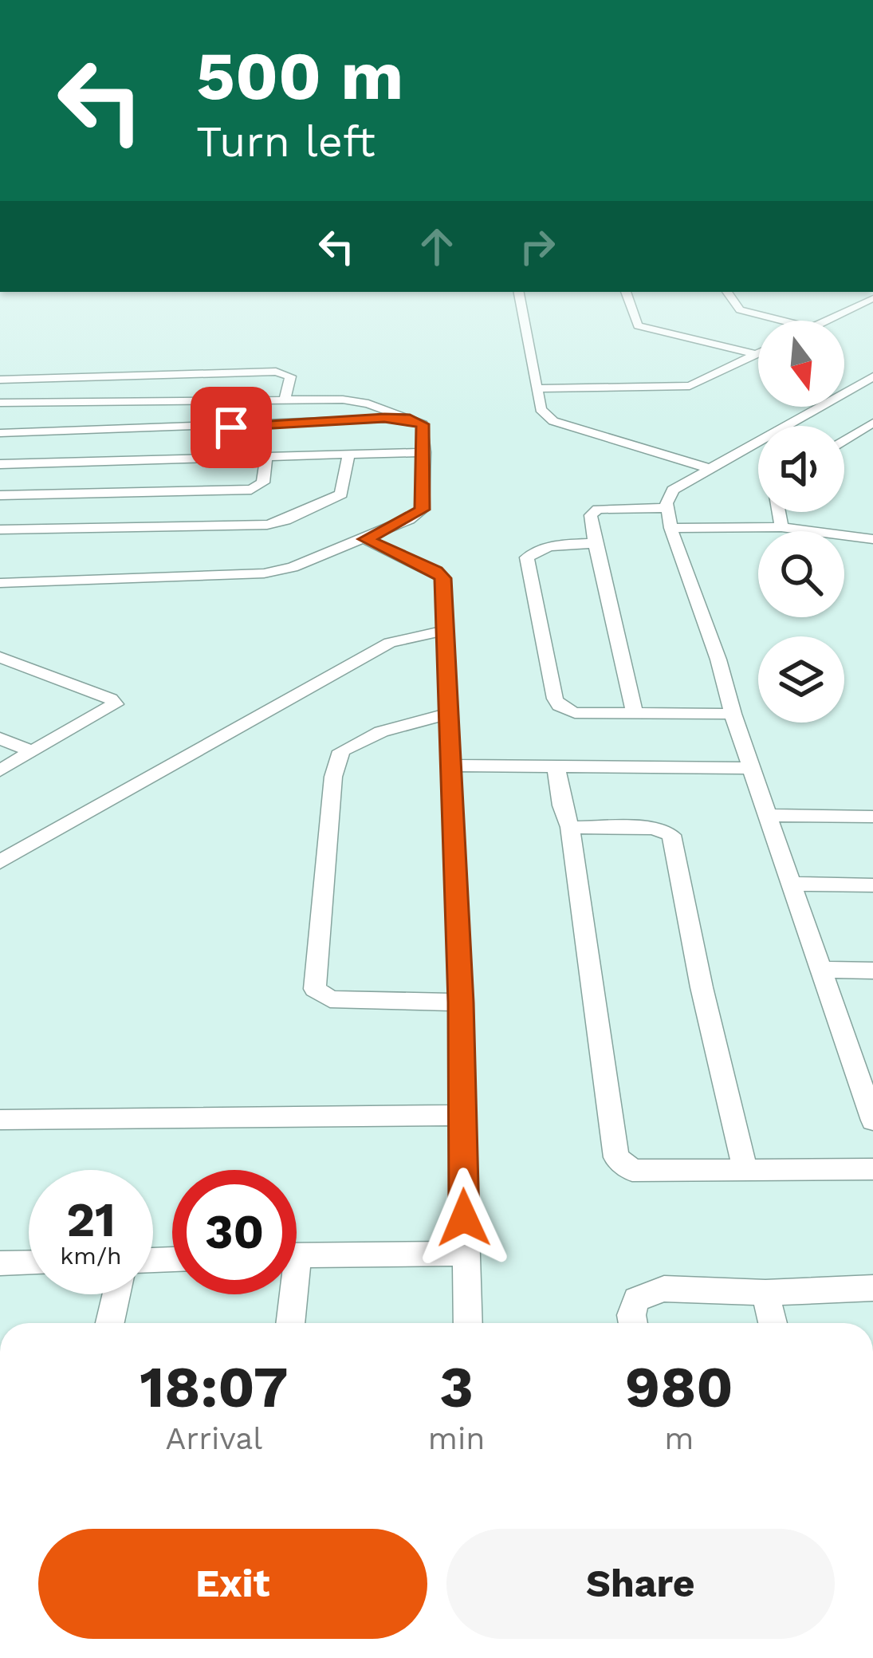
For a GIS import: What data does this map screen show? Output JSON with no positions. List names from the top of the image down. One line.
{"north":"bottom","page":{"turn":["500 m","Turn left"],"speed":"21 km/h","limit":"30","eta":["18:07","Arrival","3","min","980","m"],"buttons":["Exit","Share"]}}
